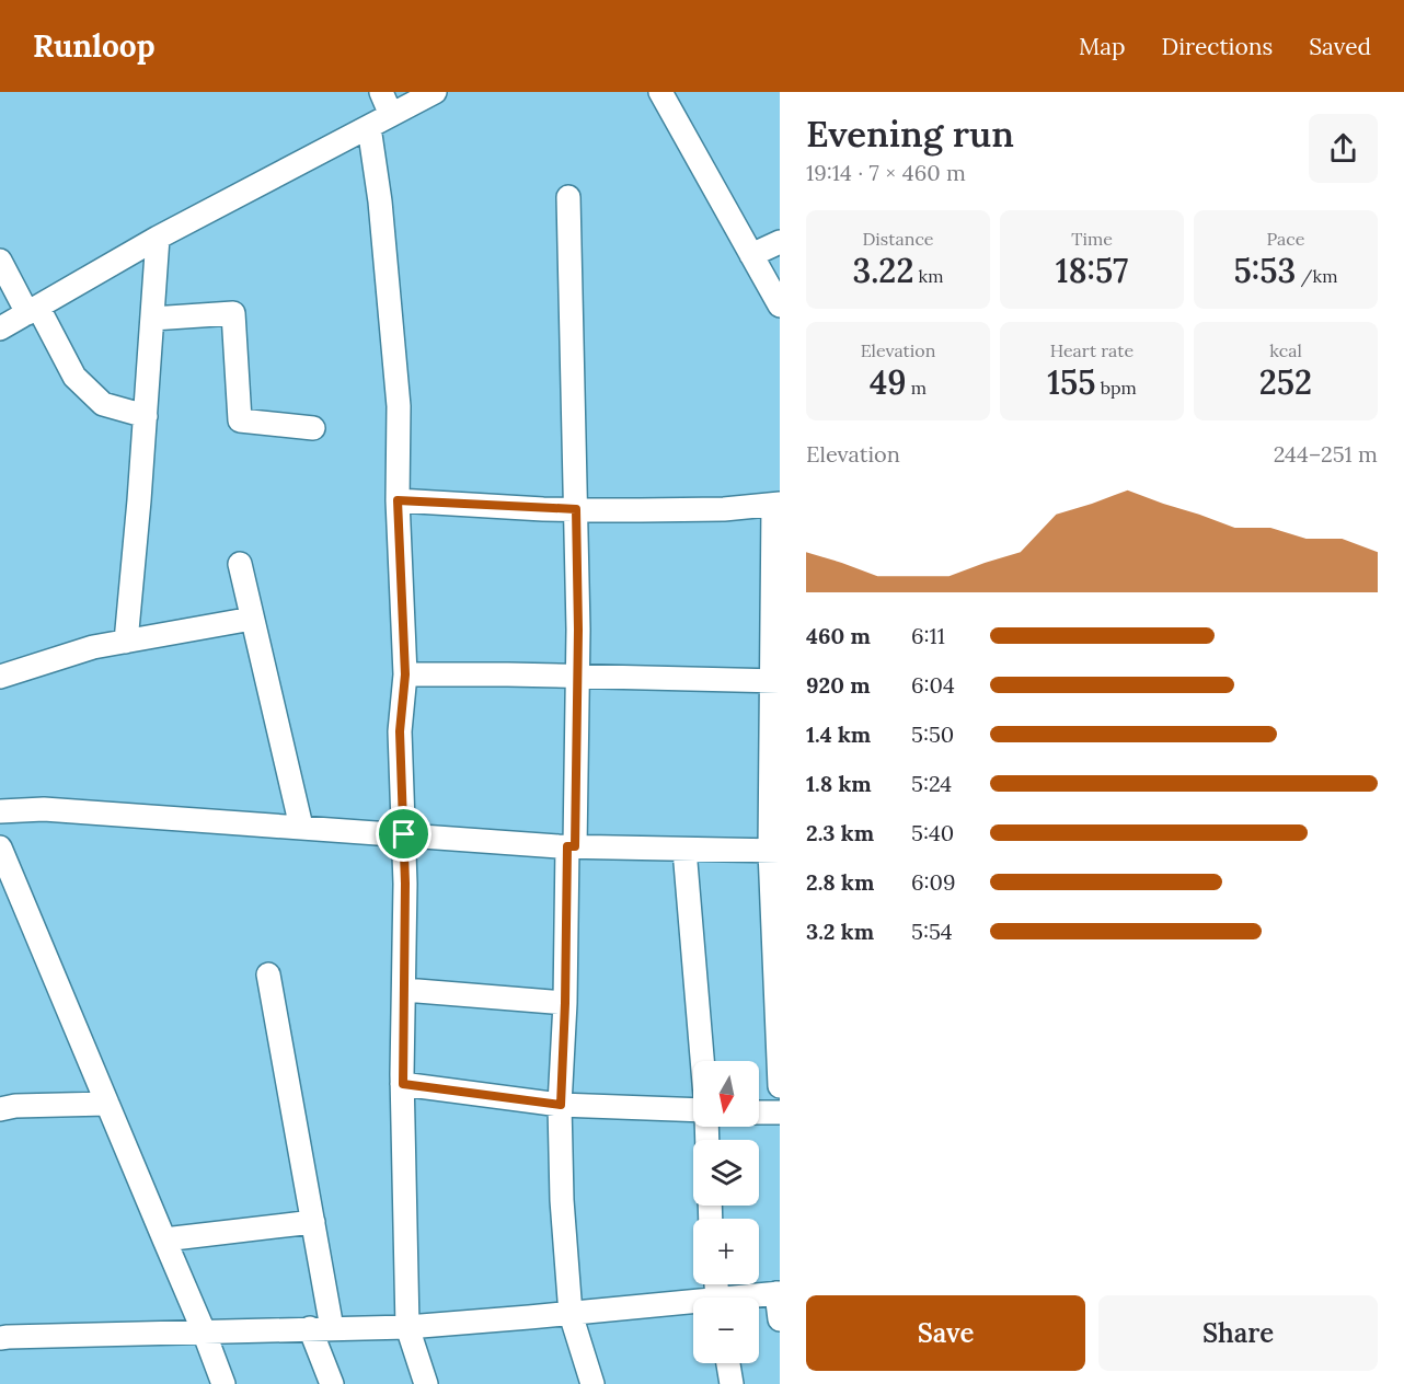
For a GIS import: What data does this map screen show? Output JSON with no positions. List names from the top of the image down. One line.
{"north":"bottom","page":{"header":"Runloop","nav":["Map","Directions","Saved"],"heading":["Evening run","19:14 · 7 × 460 m"],"stats":[["Distance","3.22 km"],["Time","18:57"],["Pace","5:53 /km"],["Elevation","49 m"],["Heart rate","155 bpm"],["kcal","252"]],"chart":["Elevation","244–251 m"],"list":[{"name":"460 m","note":"6:11"},{"name":"920 m","note":"6:04"},{"name":"1.4 km","note":"5:50"},{"name":"1.8 km","note":"5:24"},{"name":"2.3 km","note":"5:40"},{"name":"2.8 km","note":"6:09"},{"name":"3.2 km","note":"5:54"}],"map_buttons":["+","−"],"buttons":["Save","Share"]}}
